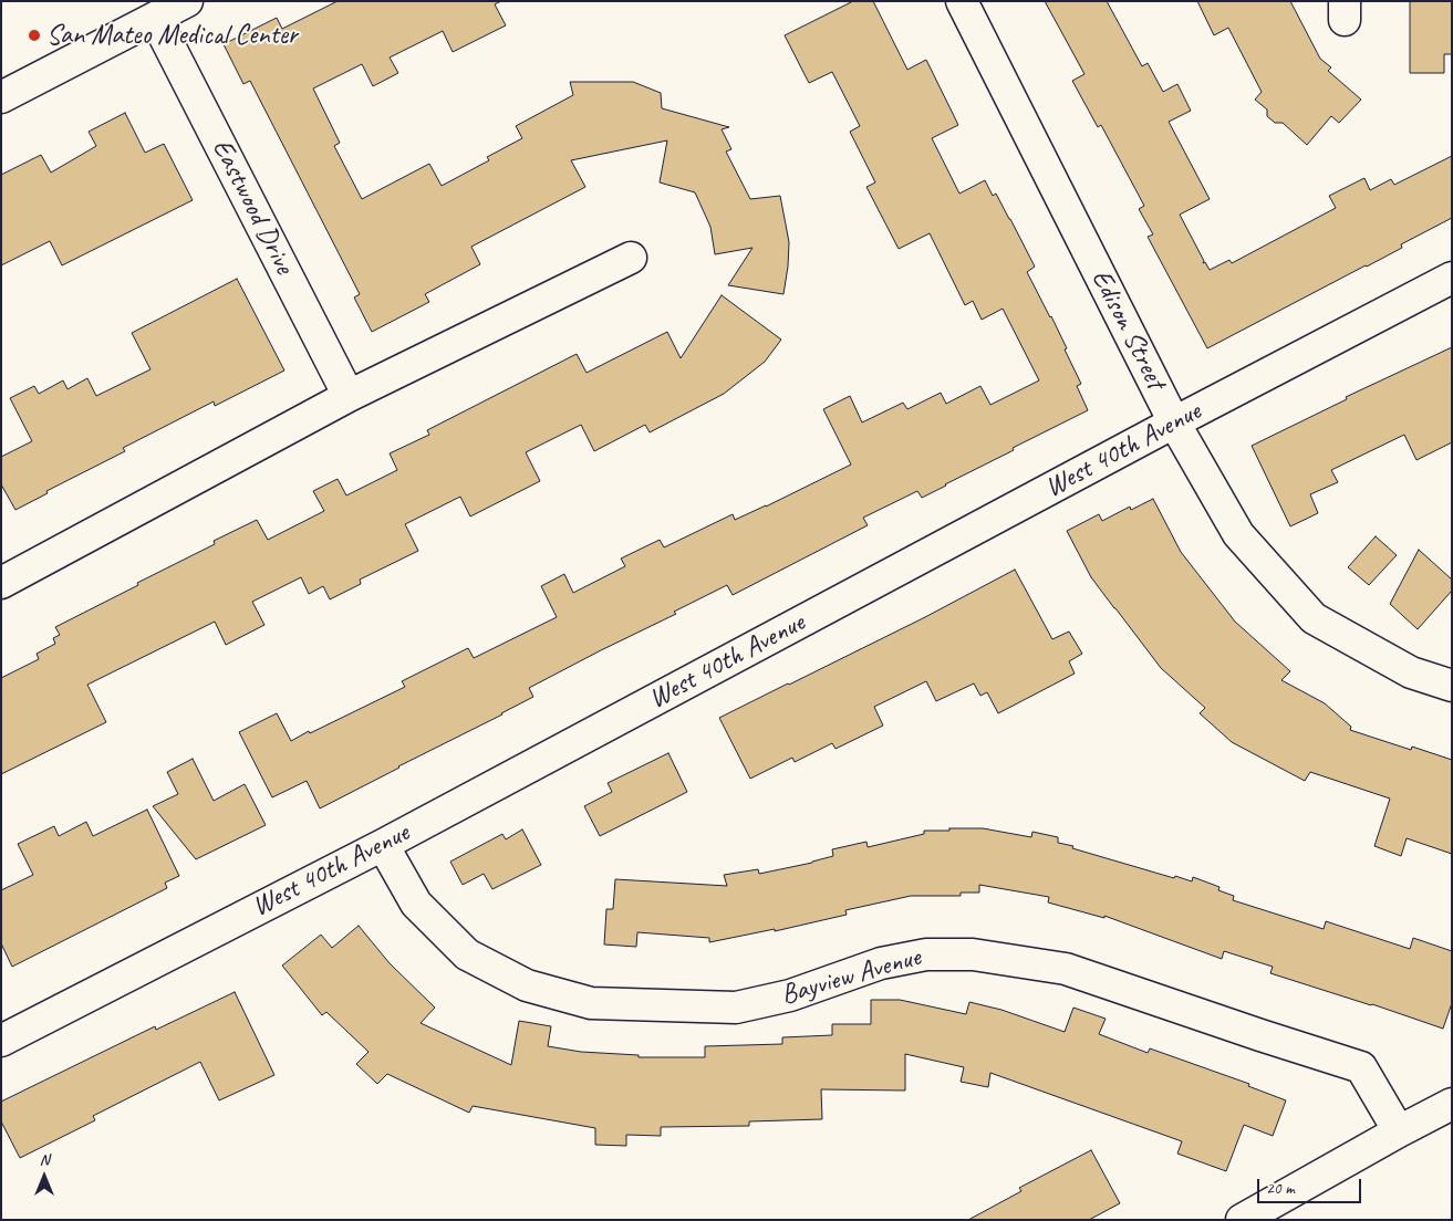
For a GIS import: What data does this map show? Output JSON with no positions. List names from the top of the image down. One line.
{"streets":{"street":["Eastwood Drive","Edison Street","West 40th Avenue","Bayview Avenue"]},"crossings":[["Edison Street","West 40th Avenue"],["West 40th Avenue","Bayview Avenue"]],"places":["San Mateo Medical Center"],"scale_bar":"20 m","north":"top"}
